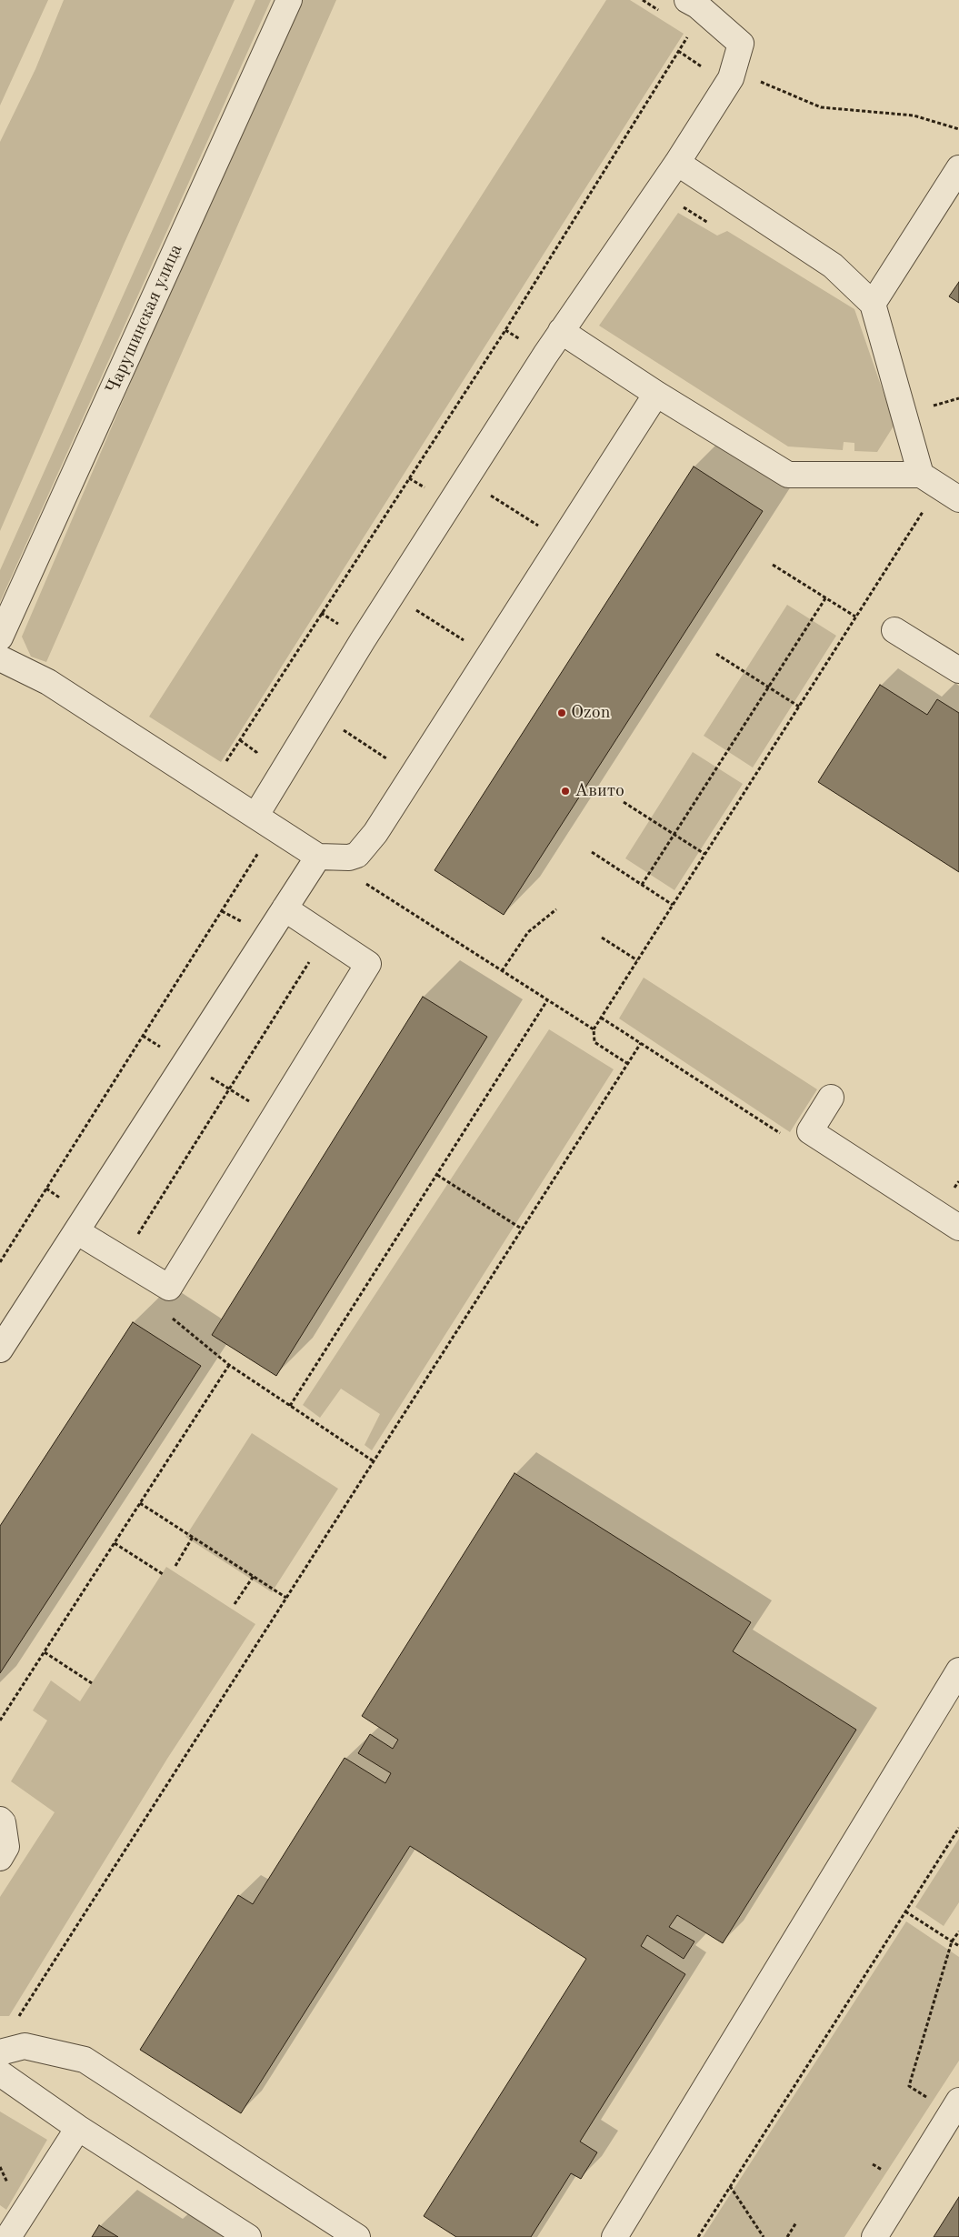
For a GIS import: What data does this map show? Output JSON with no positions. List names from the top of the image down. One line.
{"streets":{"street":["Чарушинская улица"]},"places":["Ozon","Авито"]}
